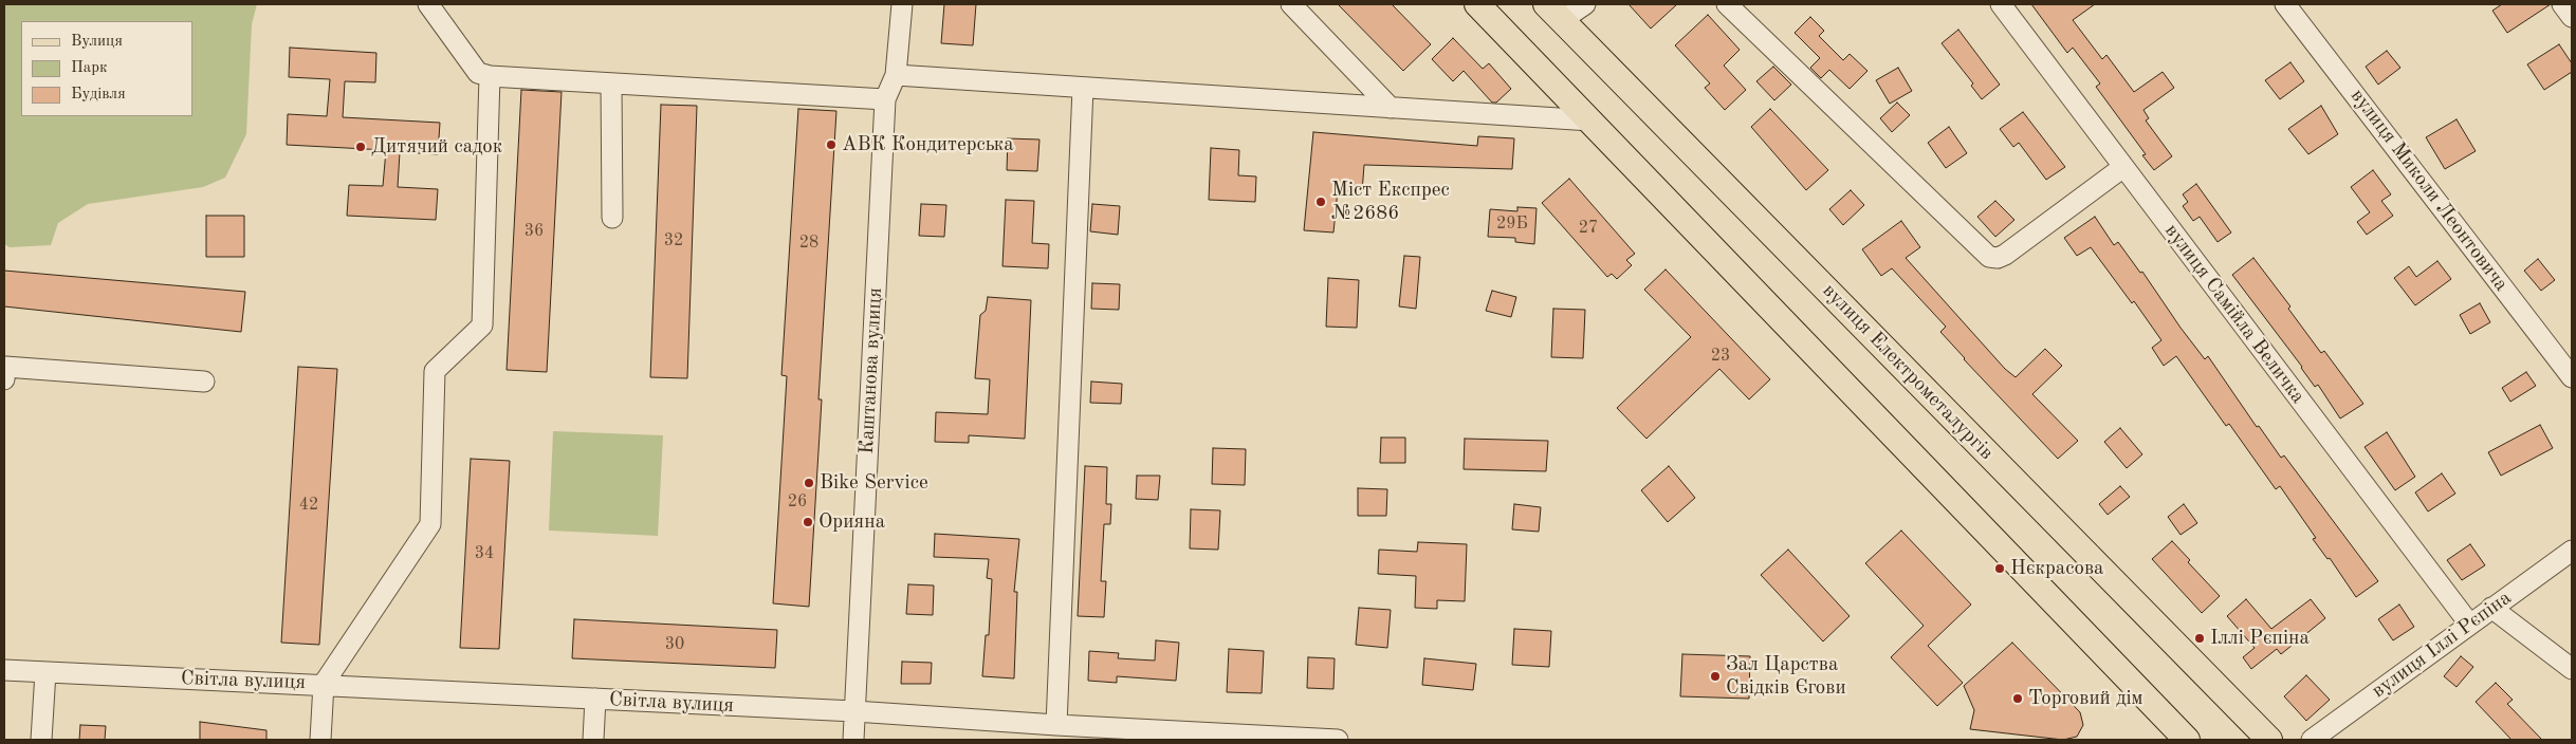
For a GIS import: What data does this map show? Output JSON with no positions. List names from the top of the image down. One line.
{"streets":{"main road":["вулиця Електрометалургів"],"street":["вулиця Миколи Леонтовича","вулиця Самійла Величка","Каштанова вулиця","вулиця Іллі Рєпіна","Світла вулиця"]},"crossings":[["вулиця Самійла Величка","вулиця Іллі Рєпіна"],["Каштанова вулиця","Світла вулиця"]],"places":["АВК Кондитерська","Дитячий садок","Міст Експрес №2686","Bike Service","Орияна","Нєкрасова","Іллі Рєпіна","Зал Царства Свідків Єгови","Торговий дім"],"house_numbers":["29Б","27","36","32","28","23","26","42","34","30"],"legend":["Вулиця","Парк","Будівля"]}
